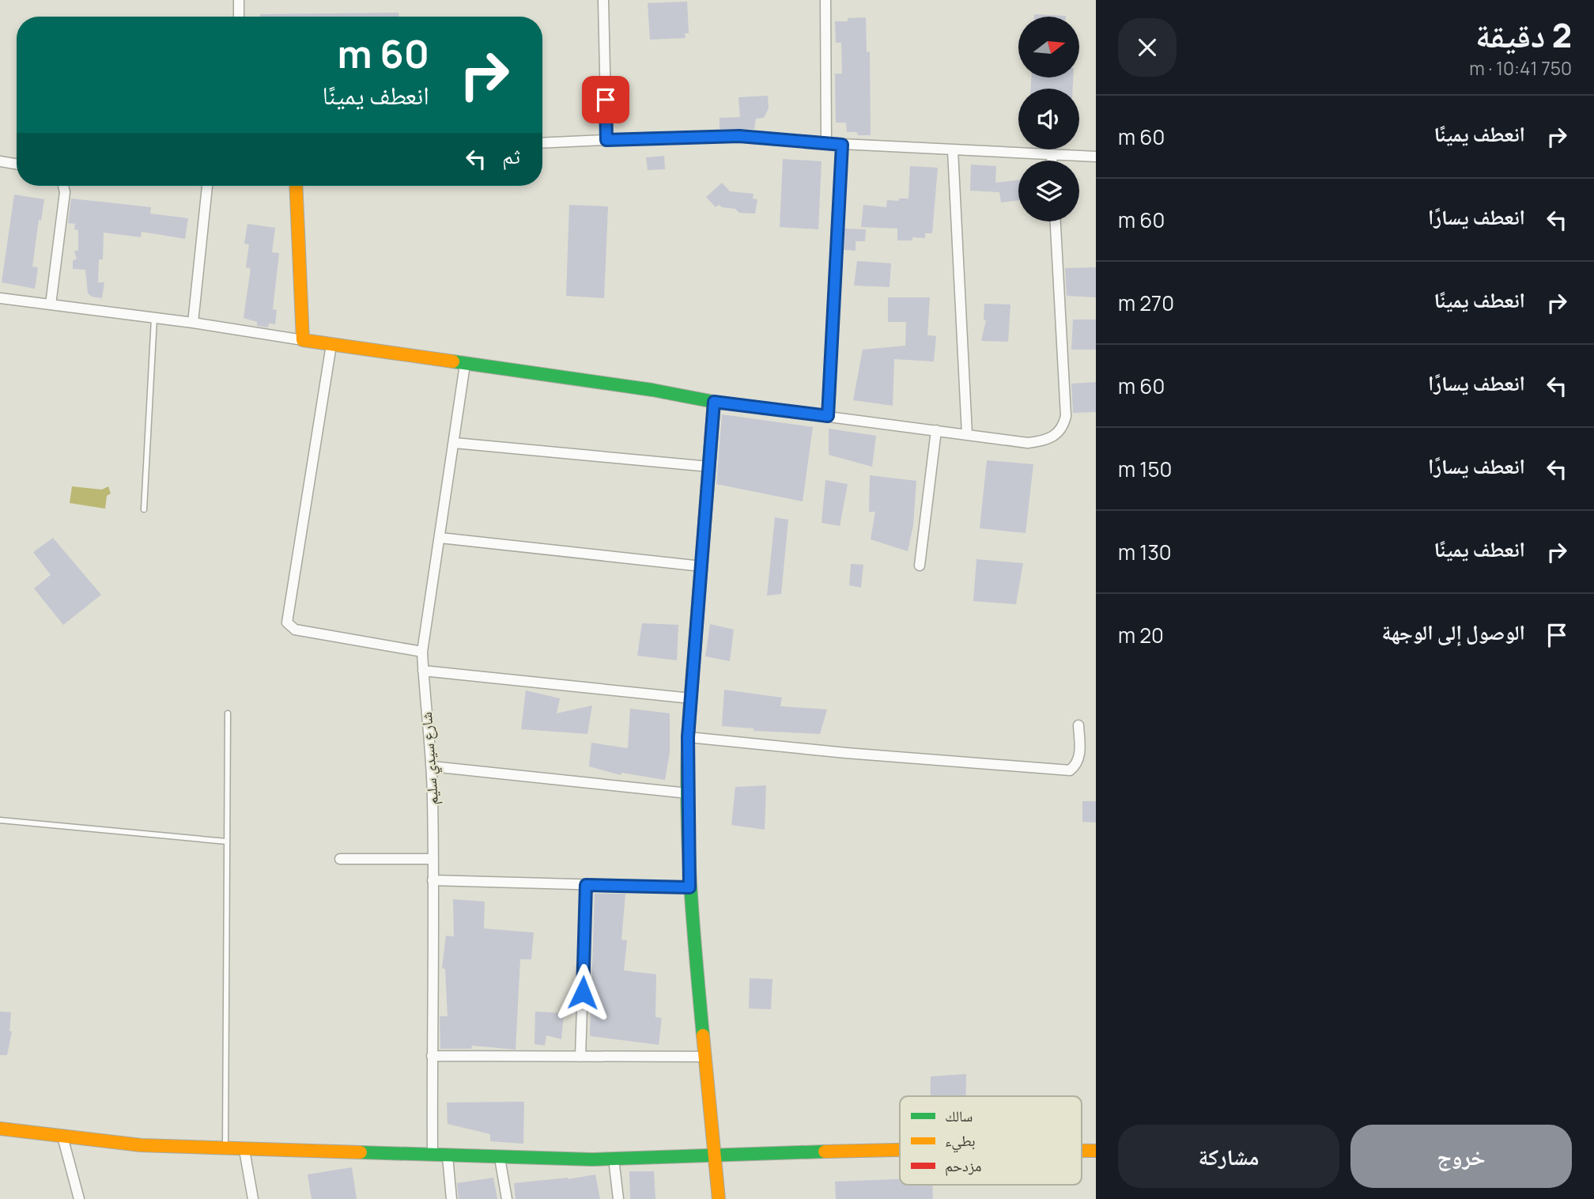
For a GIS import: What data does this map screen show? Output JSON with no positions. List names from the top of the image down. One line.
{"streets":{"street":["شارع سيدي سليم"]},"legend":["سالك","بطيء","مزدحم"],"north":"right","page":{"heading":["2 دقيقة","750 m · 10:41"],"turn":["60 m","انعطف يمينًا"],"list":[{"name":"انعطف يمينًا","value":"60 m"},{"name":"انعطف يسارًا","value":"60 m"},{"name":"انعطف يمينًا","value":"270 m"},{"name":"انعطف يسارًا","value":"60 m"},{"name":"انعطف يسارًا","value":"150 m"},{"name":"انعطف يمينًا","value":"130 m"},{"name":"الوصول إلى الوجهة","value":"20 m"}],"then":"ثم","buttons":["خروج","مشاركة"]}}
